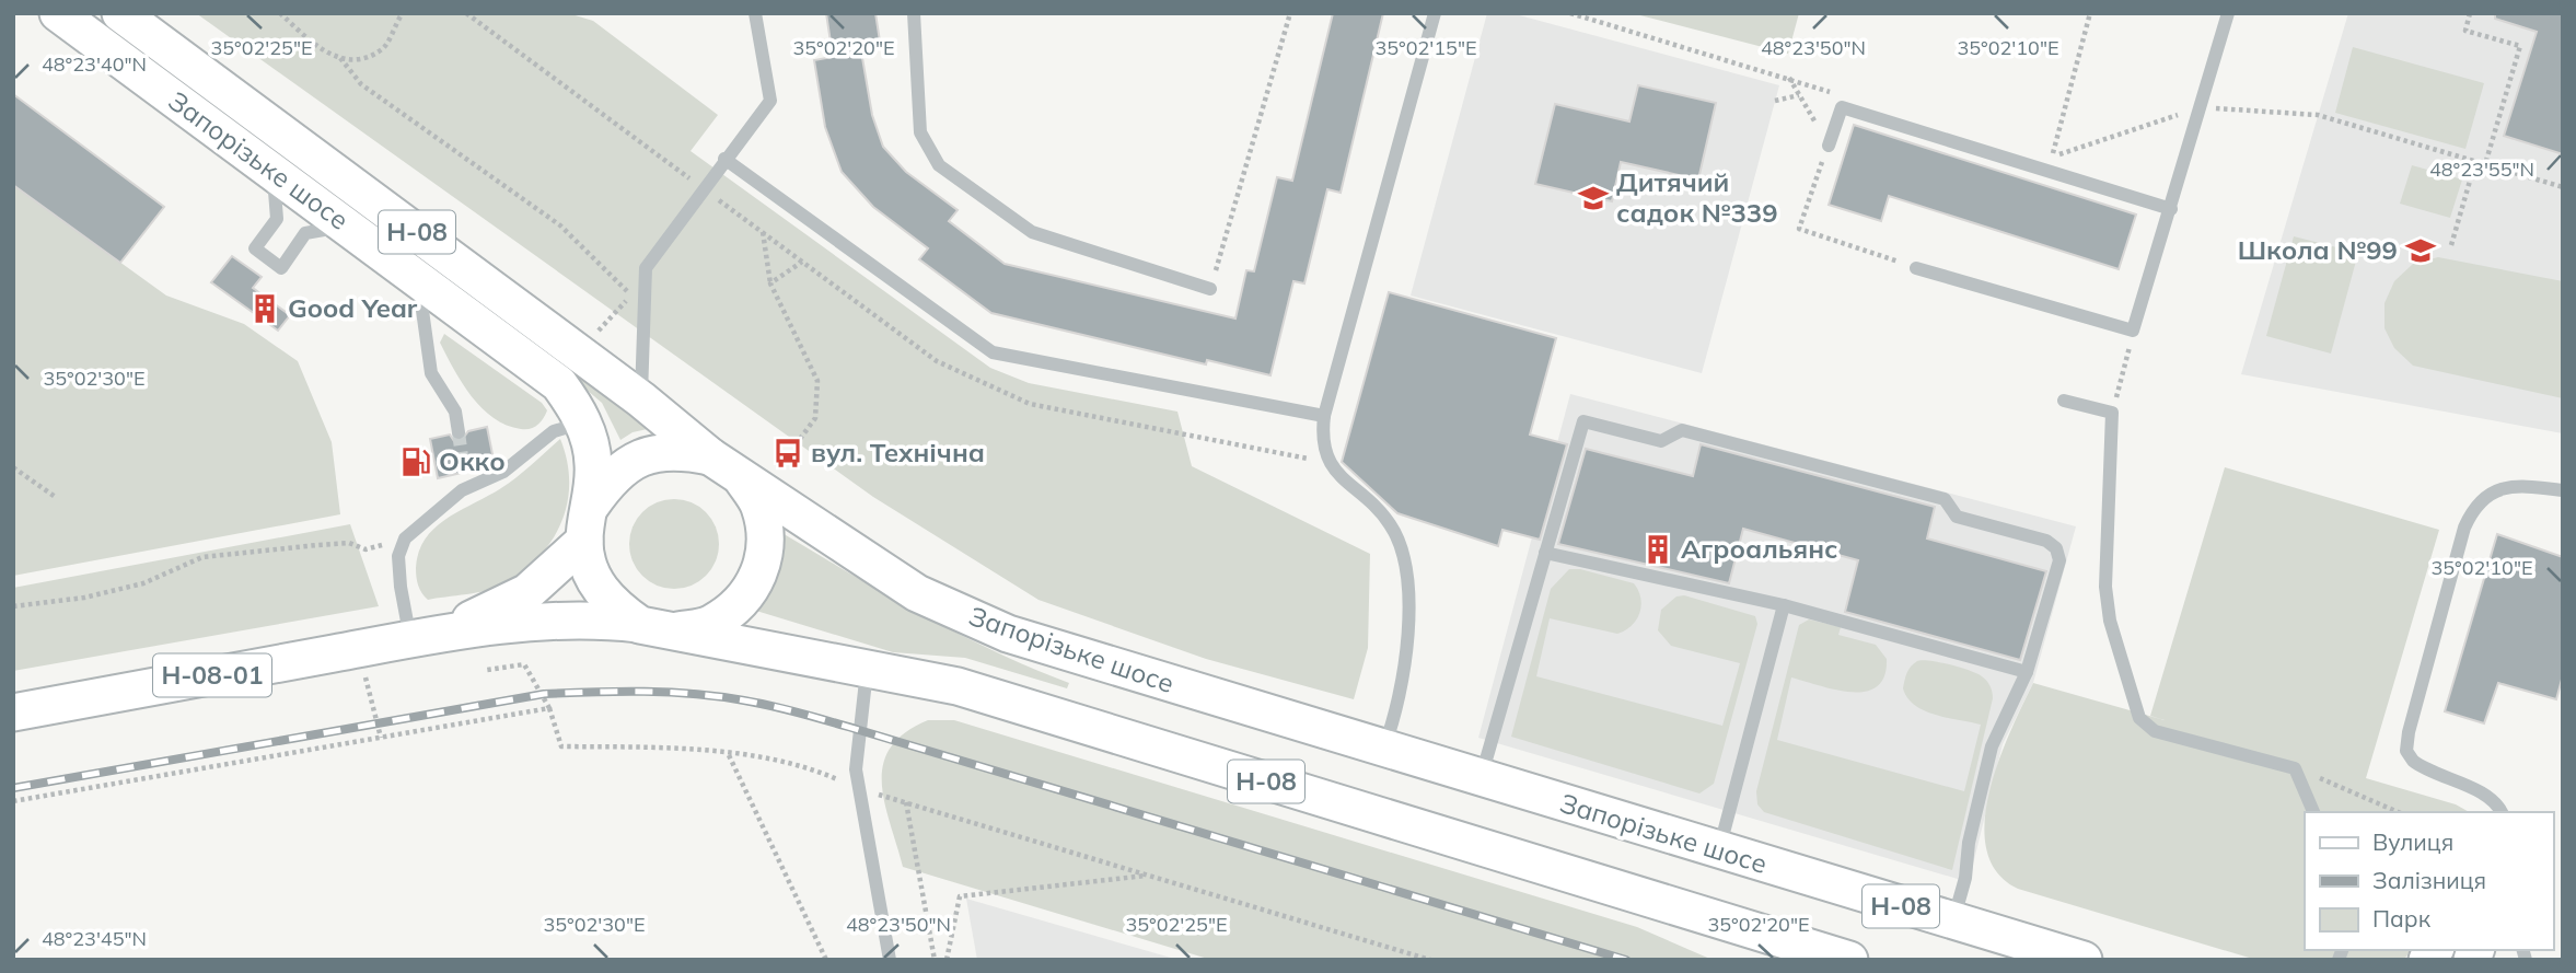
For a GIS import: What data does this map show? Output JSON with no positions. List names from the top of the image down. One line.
{"streets":{"main road":["Запорізьке шосе","Н-08","Н-08-01"]},"crossings":[["Запорізьке шосе","Н-08"],["Запорізьке шосе","Н-08-01"],["Н-08","Н-08-01"]],"places":{"school or university":["Дитячий садок №339","Школа №99"],"building":["Good Year","Агроальянс"],"bus stop":["вул. Технічна"],"fuel station":["Окко"]},"legend":["Вулиця","Залізниця","Парк"],"coordinates":["35°02'25\"E","35°02'20\"E","35°02'15\"E","48°23'50\"N","35°02'10\"E","48°23'40\"N","48°23'55\"N","35°02'30\"E","48°23'45\"N"]}
